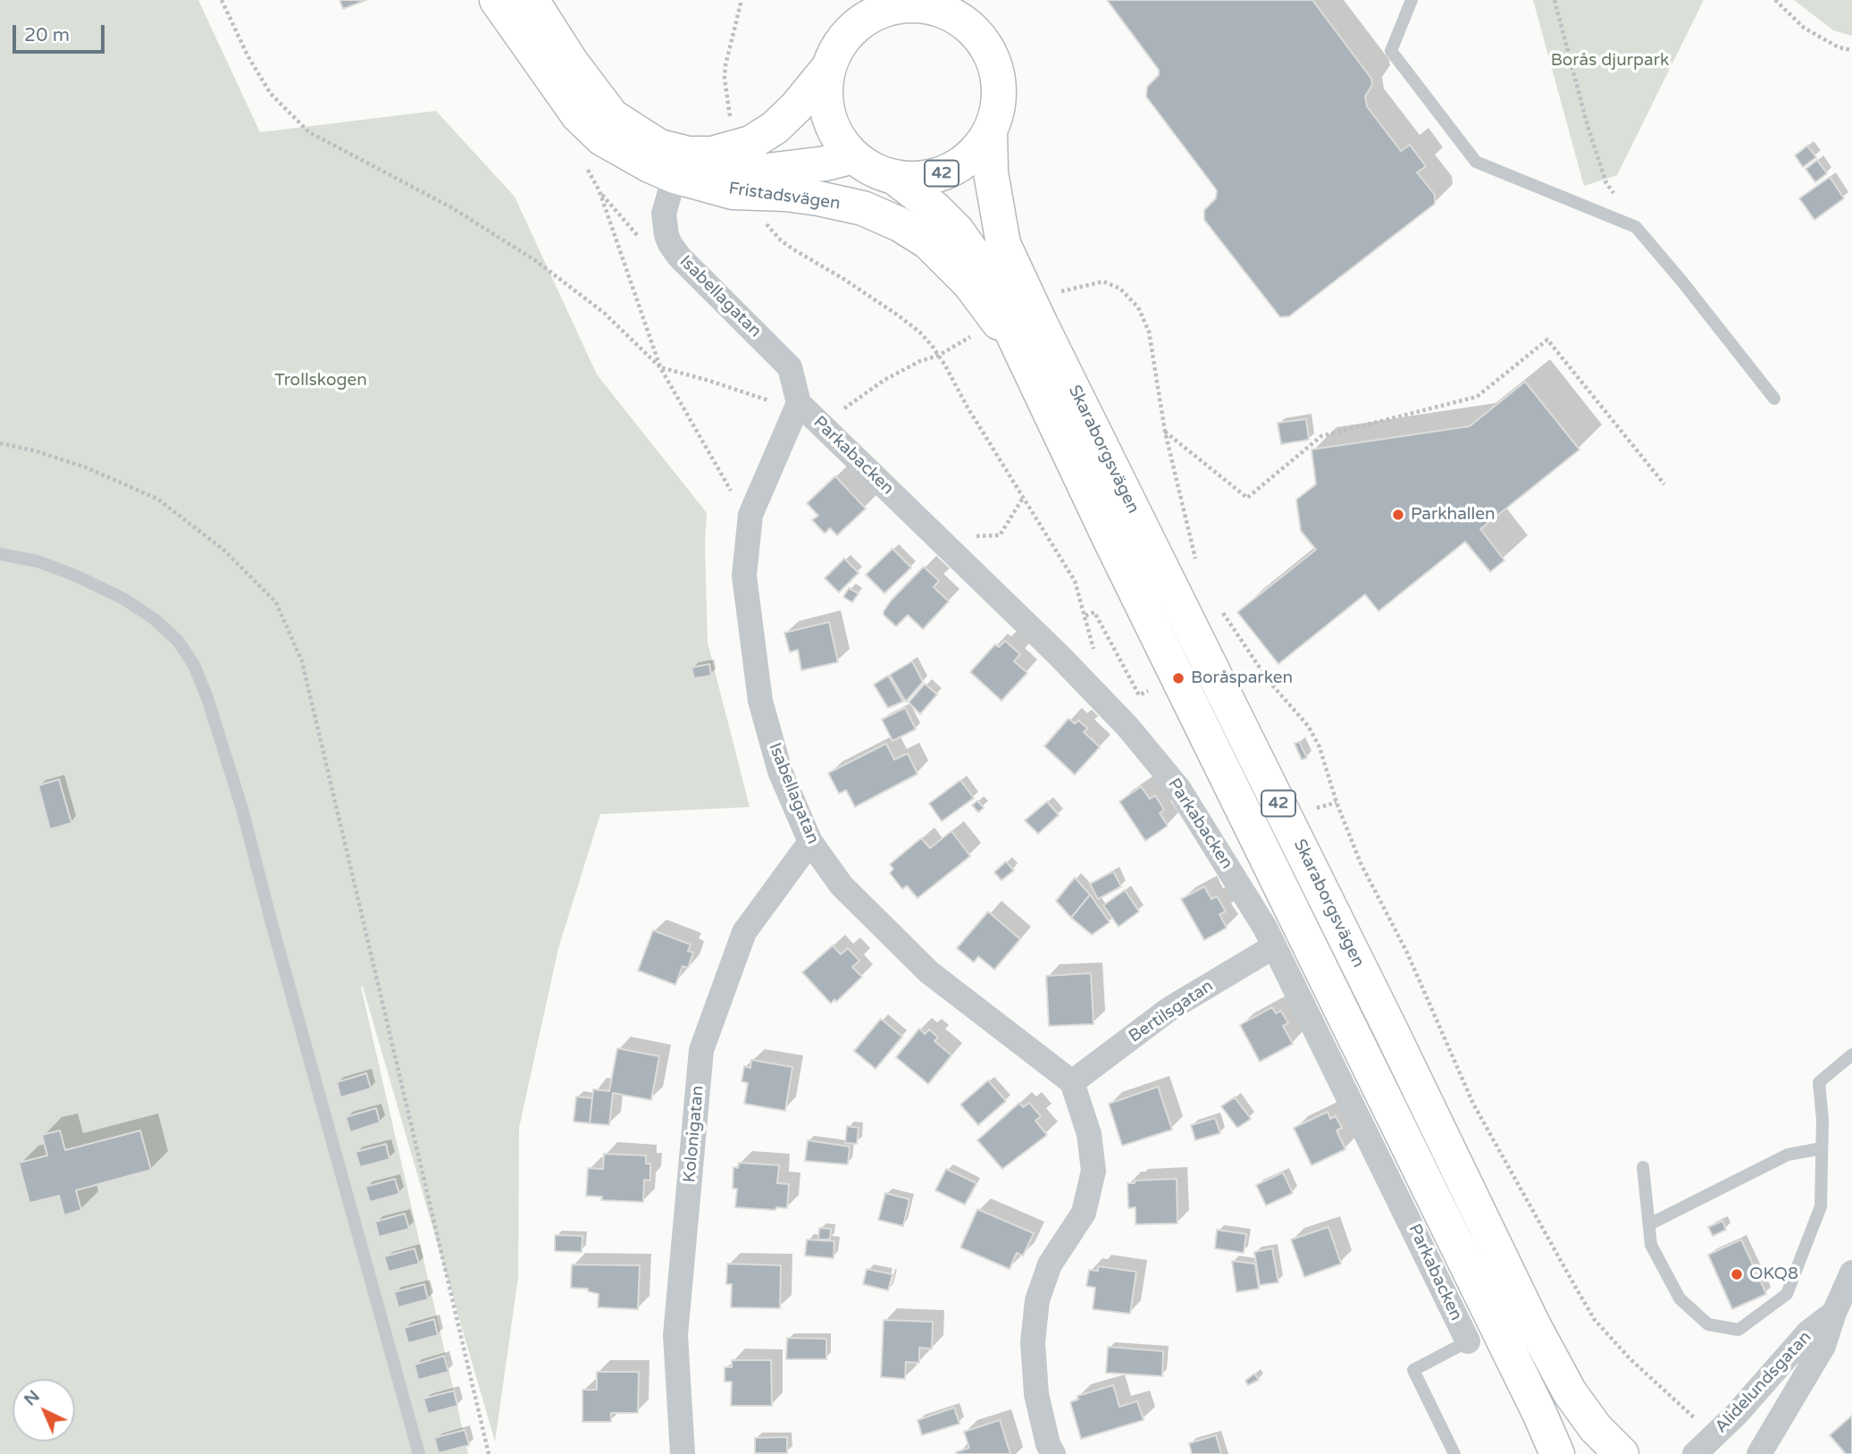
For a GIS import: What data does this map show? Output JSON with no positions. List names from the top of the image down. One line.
{"streets":{"main road":["42","Fristadsvägen","Skaraborgsvägen"],"street":["Isabellagatan","Parkabacken","Bertilsgatan","Kolonigatan","Alidelundsgatan"]},"crossings":[["42","Fristadsvägen"],["42","Skaraborgsvägen"],["Fristadsvägen","Isabellagatan"],["Fristadsvägen","Skaraborgsvägen"],["Isabellagatan","Parkabacken"],["Isabellagatan","Bertilsgatan"],["Isabellagatan","Kolonigatan"],["Parkabacken","Bertilsgatan"]],"parks":["Borås djurpark","Trollskogen"],"places":["Parkhallen","Boråsparken","OKQ8"],"scale_bar":"20 m","north":"top left"}
